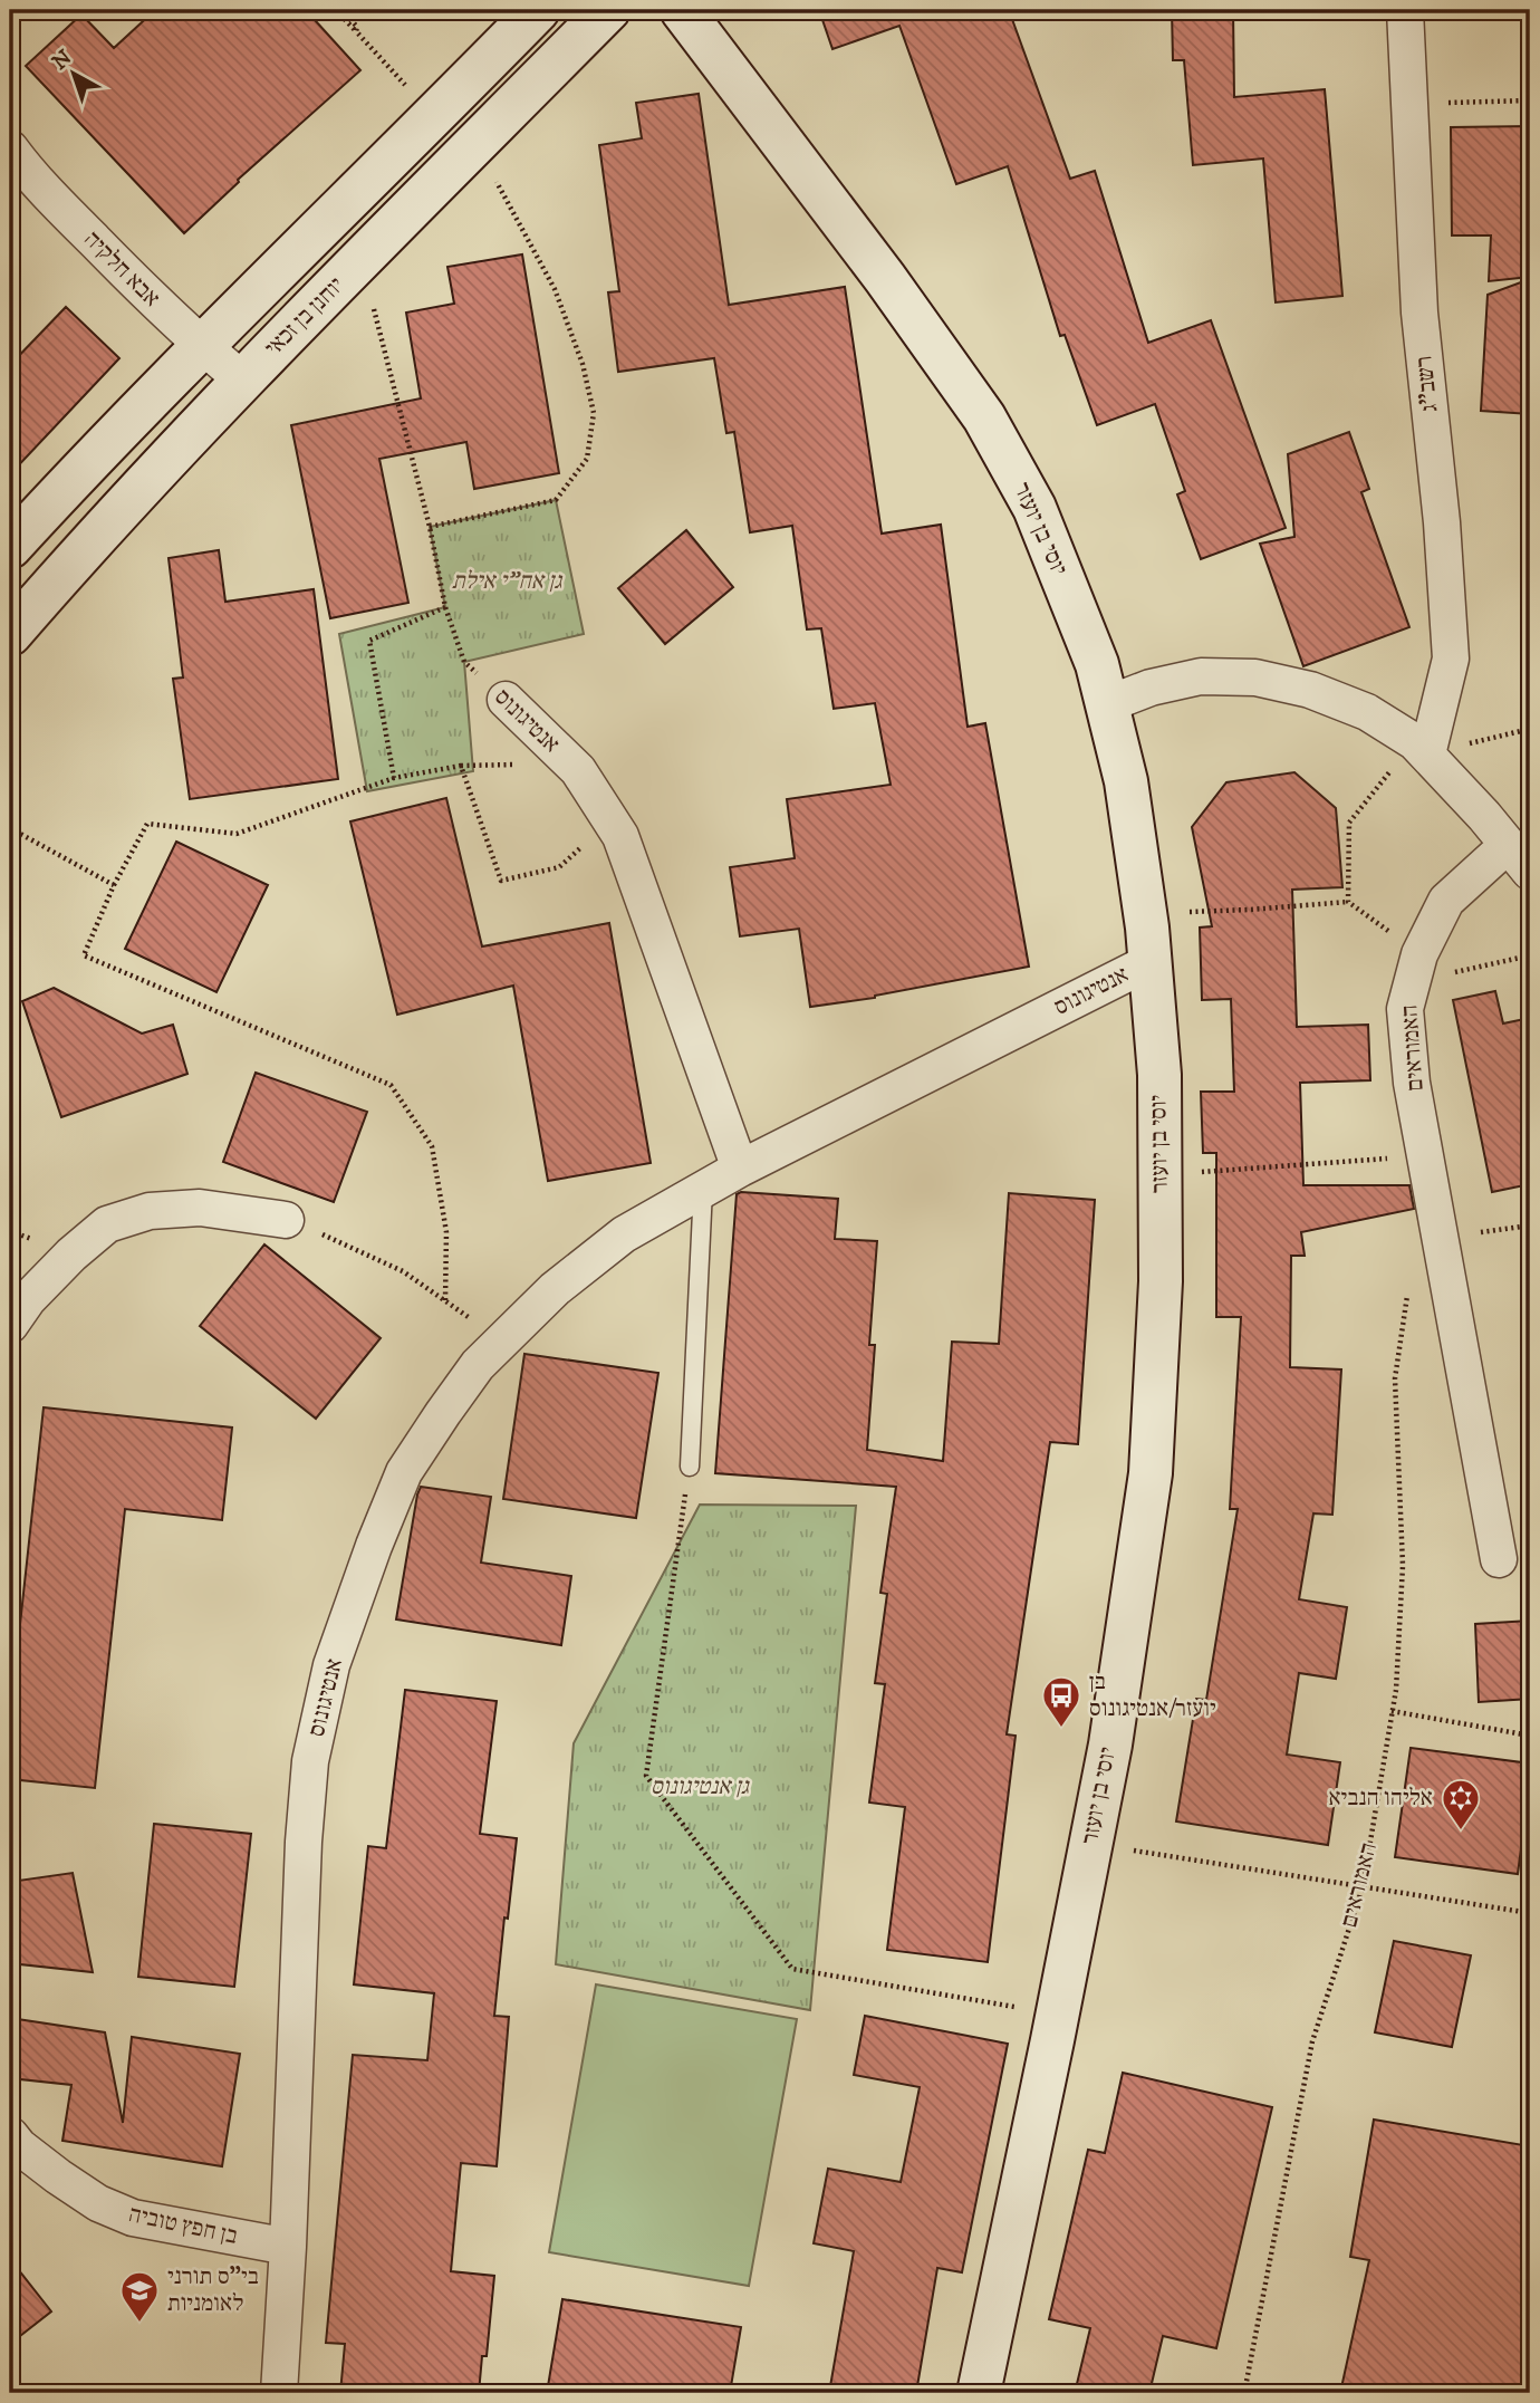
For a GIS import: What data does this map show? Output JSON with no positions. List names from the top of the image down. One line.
{"streets":{"street":["אבא חלקיה","יוחנן בן זכאי","רשב\"ג","יוסי בן יועזר","אנטיגונוס","האמוראים","בן חפץ טוביה"]},"crossings":[["אבא חלקיה","יוחנן בן זכאי"],["יוחנן בן זכאי","אנטיגונוס"],["יוסי בן יועזר","אנטיגונוס"],["אנטיגונוס","בן חפץ טוביה"]],"parks":["גן אח\"י אילת","גן אנטיגונוס"],"places":{"bus stop":["בן יועזר/אנטיגונוס"],"synagogue":["אליהו הנביא"],"school or university":["בי\"ס תורני לאומניות"]},"north":"top left"}
